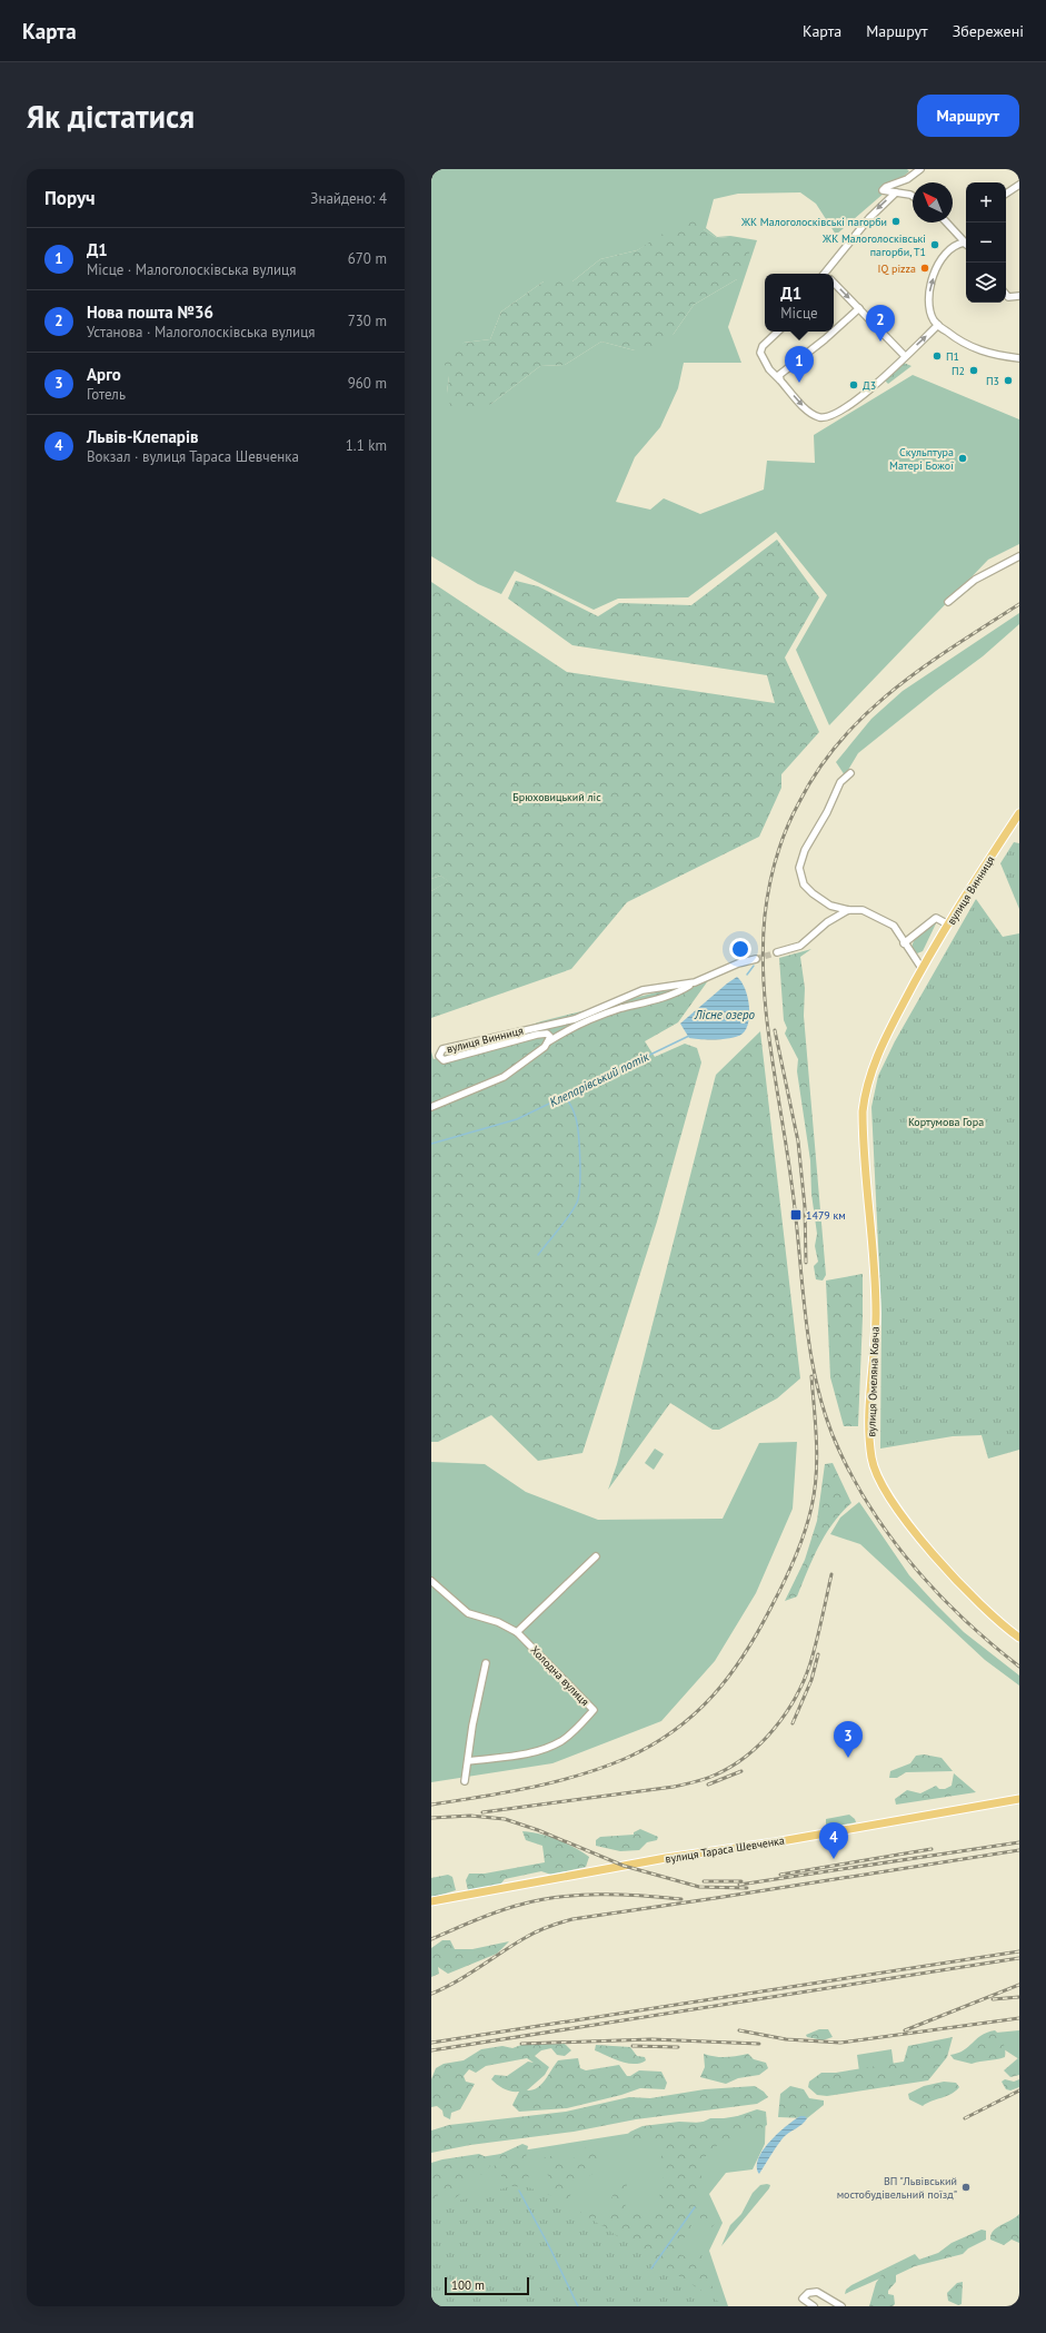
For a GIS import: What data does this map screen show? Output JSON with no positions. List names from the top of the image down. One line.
{"streets":{"main road":["вулиця Винниця","вулиця Омеляна Ковча","вулиця Тараса Шевченка"],"street":["Холодна вулиця"]},"crossings":[["вулиця Винниця","вулиця Омеляна Ковча"]],"water":["Лісне озеро","Клепарівський потік"],"parks":["Брюховицький ліс","Кортумова Гора"],"places":{"other":["ЖК Малоголосківські пагорби","ЖК Малоголосківські пагорби, Т1","IQ pizza","П1","П2","П3","Д3","Скульптура Матері Божої","ВП \"Львівський мостобудівельний поїзд\""],"transit":["1479 км"]},"scale_bar":"100 m","north":"top left","page":{"header":"Карта","nav":["Карта","Маршрут","Збережені"],"buttons":"Маршрут","title":"Як дістатися","heading":["Поруч","Знайдено: 4"],"map_buttons":["+","−"],"list":[{"mark":"1","name":"Д1","note":"Місце · Малоголосківська вулиця","value":"670 m"},{"mark":"2","name":"Нова пошта №36","note":"Установа · Малоголосківська вулиця","value":"730 m"},{"mark":"3","name":"Арго","note":"Готель","value":"960 m"},{"mark":"4","name":"Львів-Клепарів","note":"Вокзал · вулиця Тараса Шевченка","value":"1.1 km"}],"popup":["Д1","Місце"],"pins":["2","1","3","4"],"scale":"100 m"}}
